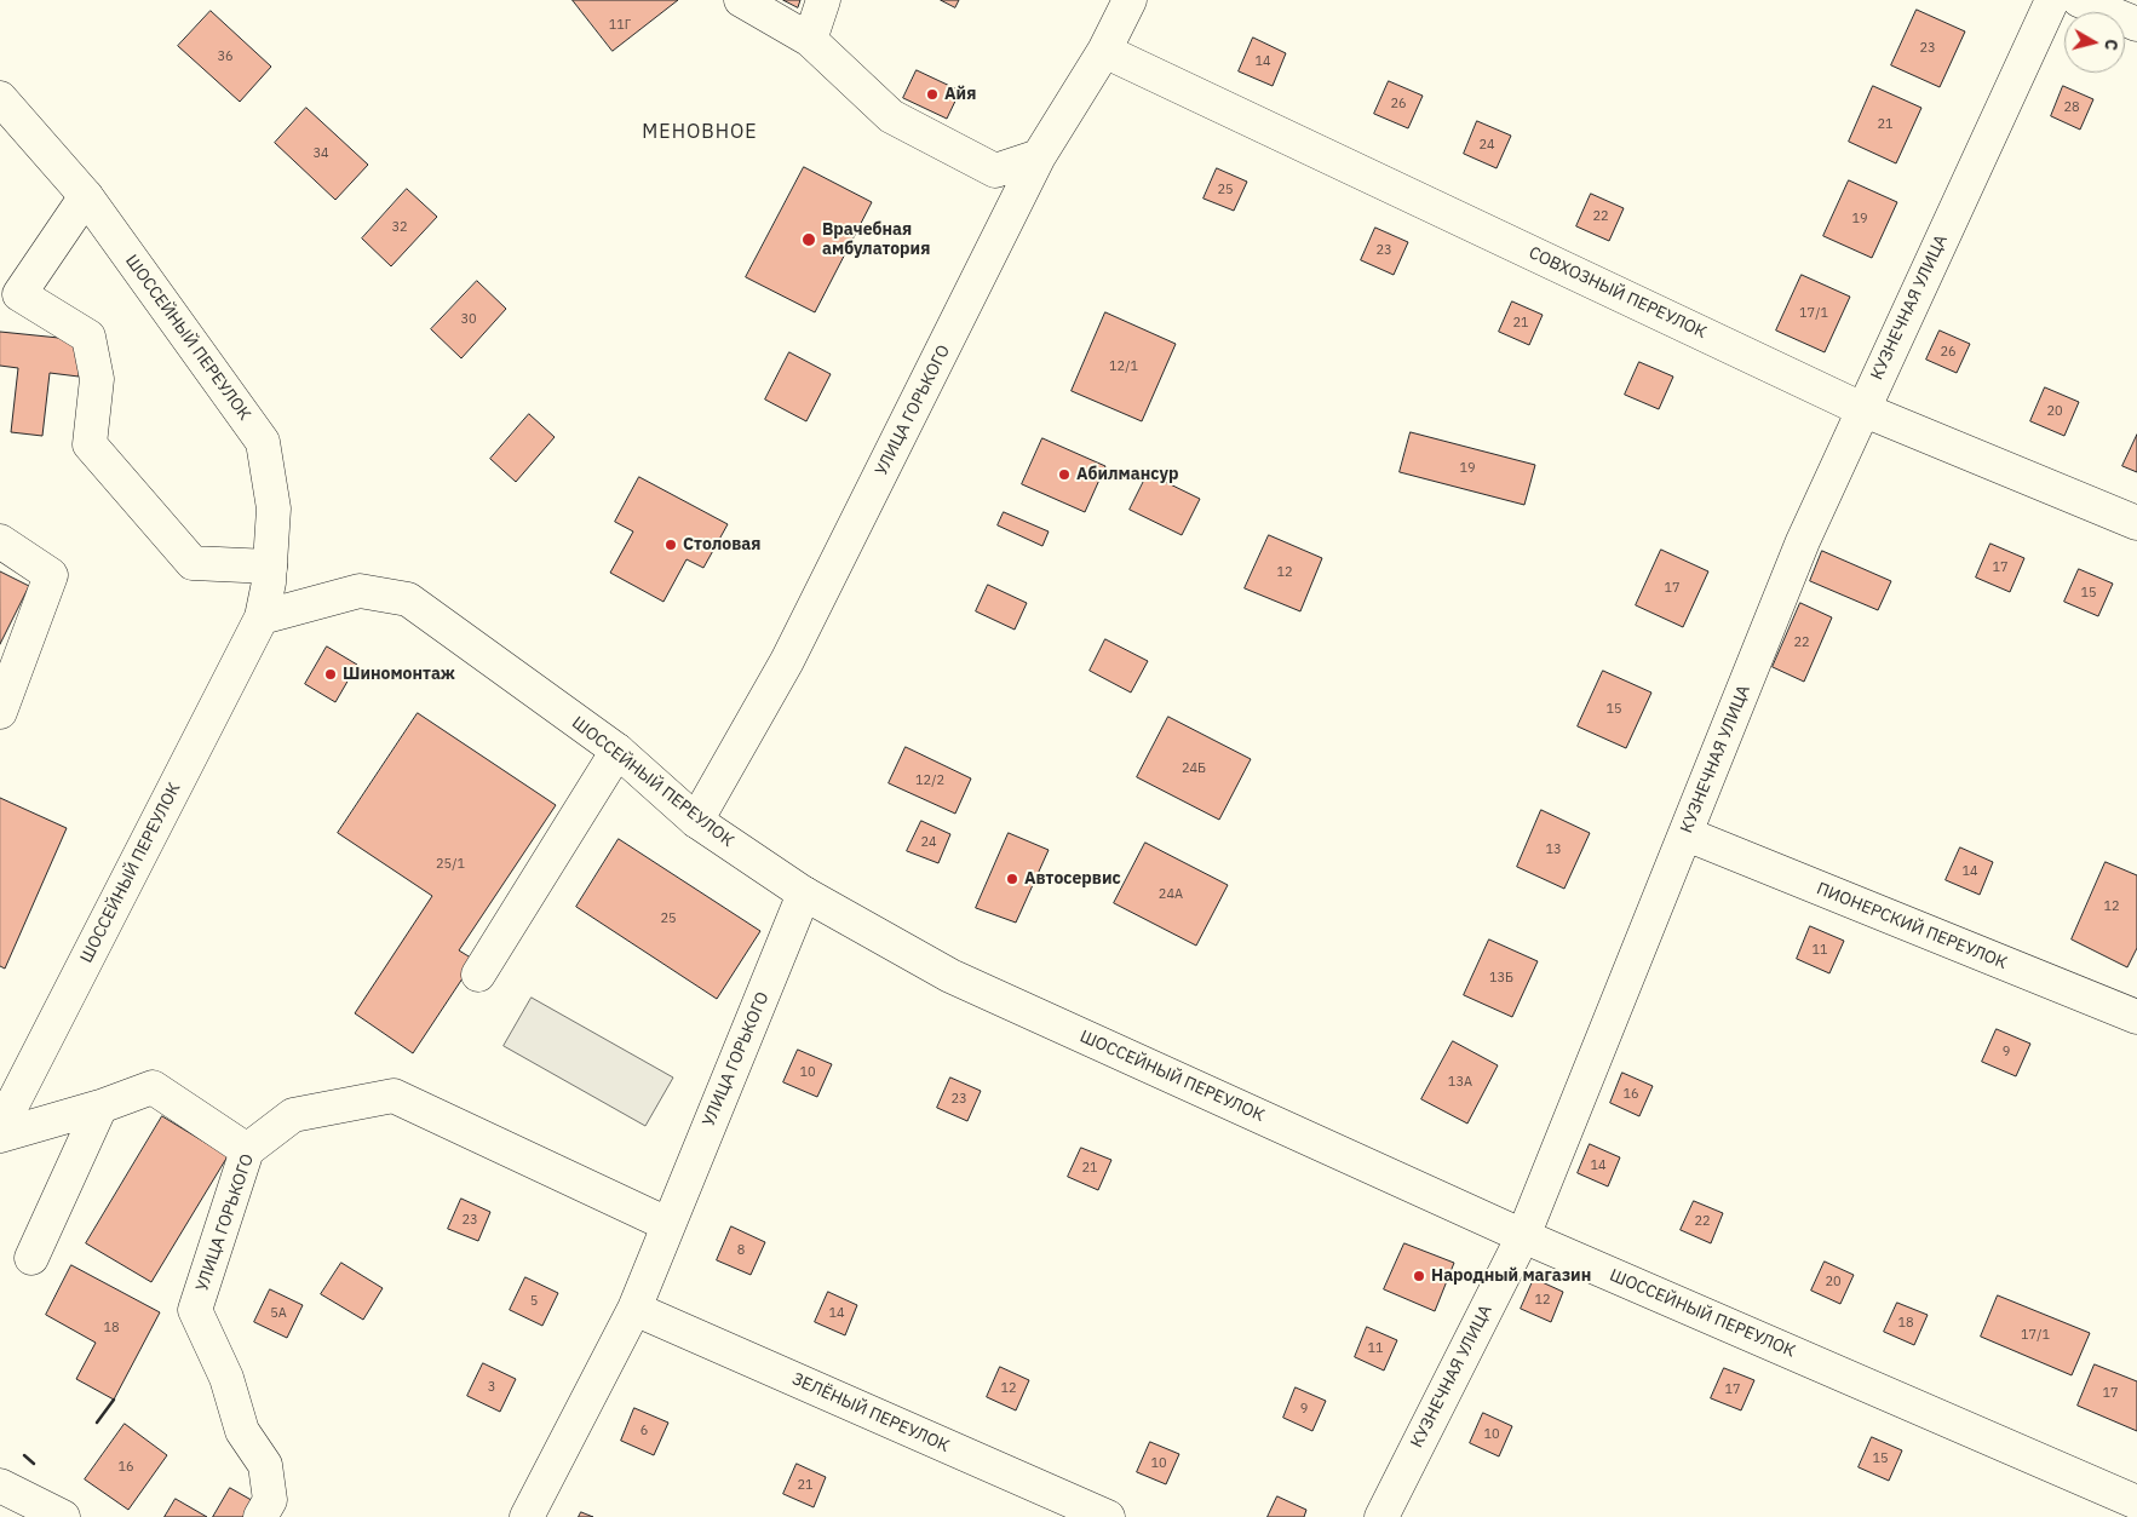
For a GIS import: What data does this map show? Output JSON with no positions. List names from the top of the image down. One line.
{"streets":{"main road":["СОВХОЗНЫЙ ПЕРЕУЛОК","КУЗНЕЧНАЯ УЛИЦА","ШОССЕЙНЫЙ ПЕРЕУЛОК","УЛИЦА ГОРЬКОГО","ПИОНЕРСКИЙ ПЕРЕУЛОК","ЗЕЛЁНЫЙ ПЕРЕУЛОК"]},"crossings":[["СОВХОЗНЫЙ ПЕРЕУЛОК","КУЗНЕЧНАЯ УЛИЦА"],["СОВХОЗНЫЙ ПЕРЕУЛОК","УЛИЦА ГОРЬКОГО"],["КУЗНЕЧНАЯ УЛИЦА","ШОССЕЙНЫЙ ПЕРЕУЛОК"],["КУЗНЕЧНАЯ УЛИЦА","ПИОНЕРСКИЙ ПЕРЕУЛОК"],["ШОССЕЙНЫЙ ПЕРЕУЛОК","УЛИЦА ГОРЬКОГО"],["УЛИЦА ГОРЬКОГО","ЗЕЛЁНЫЙ ПЕРЕУЛОК"]],"districts":["МЕНОВНОЕ"],"places":["Айя","Врачебная амбулатория","Абилмансур","Столовая","Шиномонтаж","Автосервис","Народный магазин"],"house_numbers":["11Г","23","36","14","26","28","21","24","34","25","22","19","32","23","17/1","30","21","26","12/1","20","19","17","12","17","15","22","15","24Б","12/2","24","13","25/1","14","24А","12","25","11","13Б","9","10","13А","16","23","14","21","23","22","8","20","12","5","5А","14","18","18","17/1","11","3","12","17","17","9","6","10","15","10","16","21"],"north":"right"}
